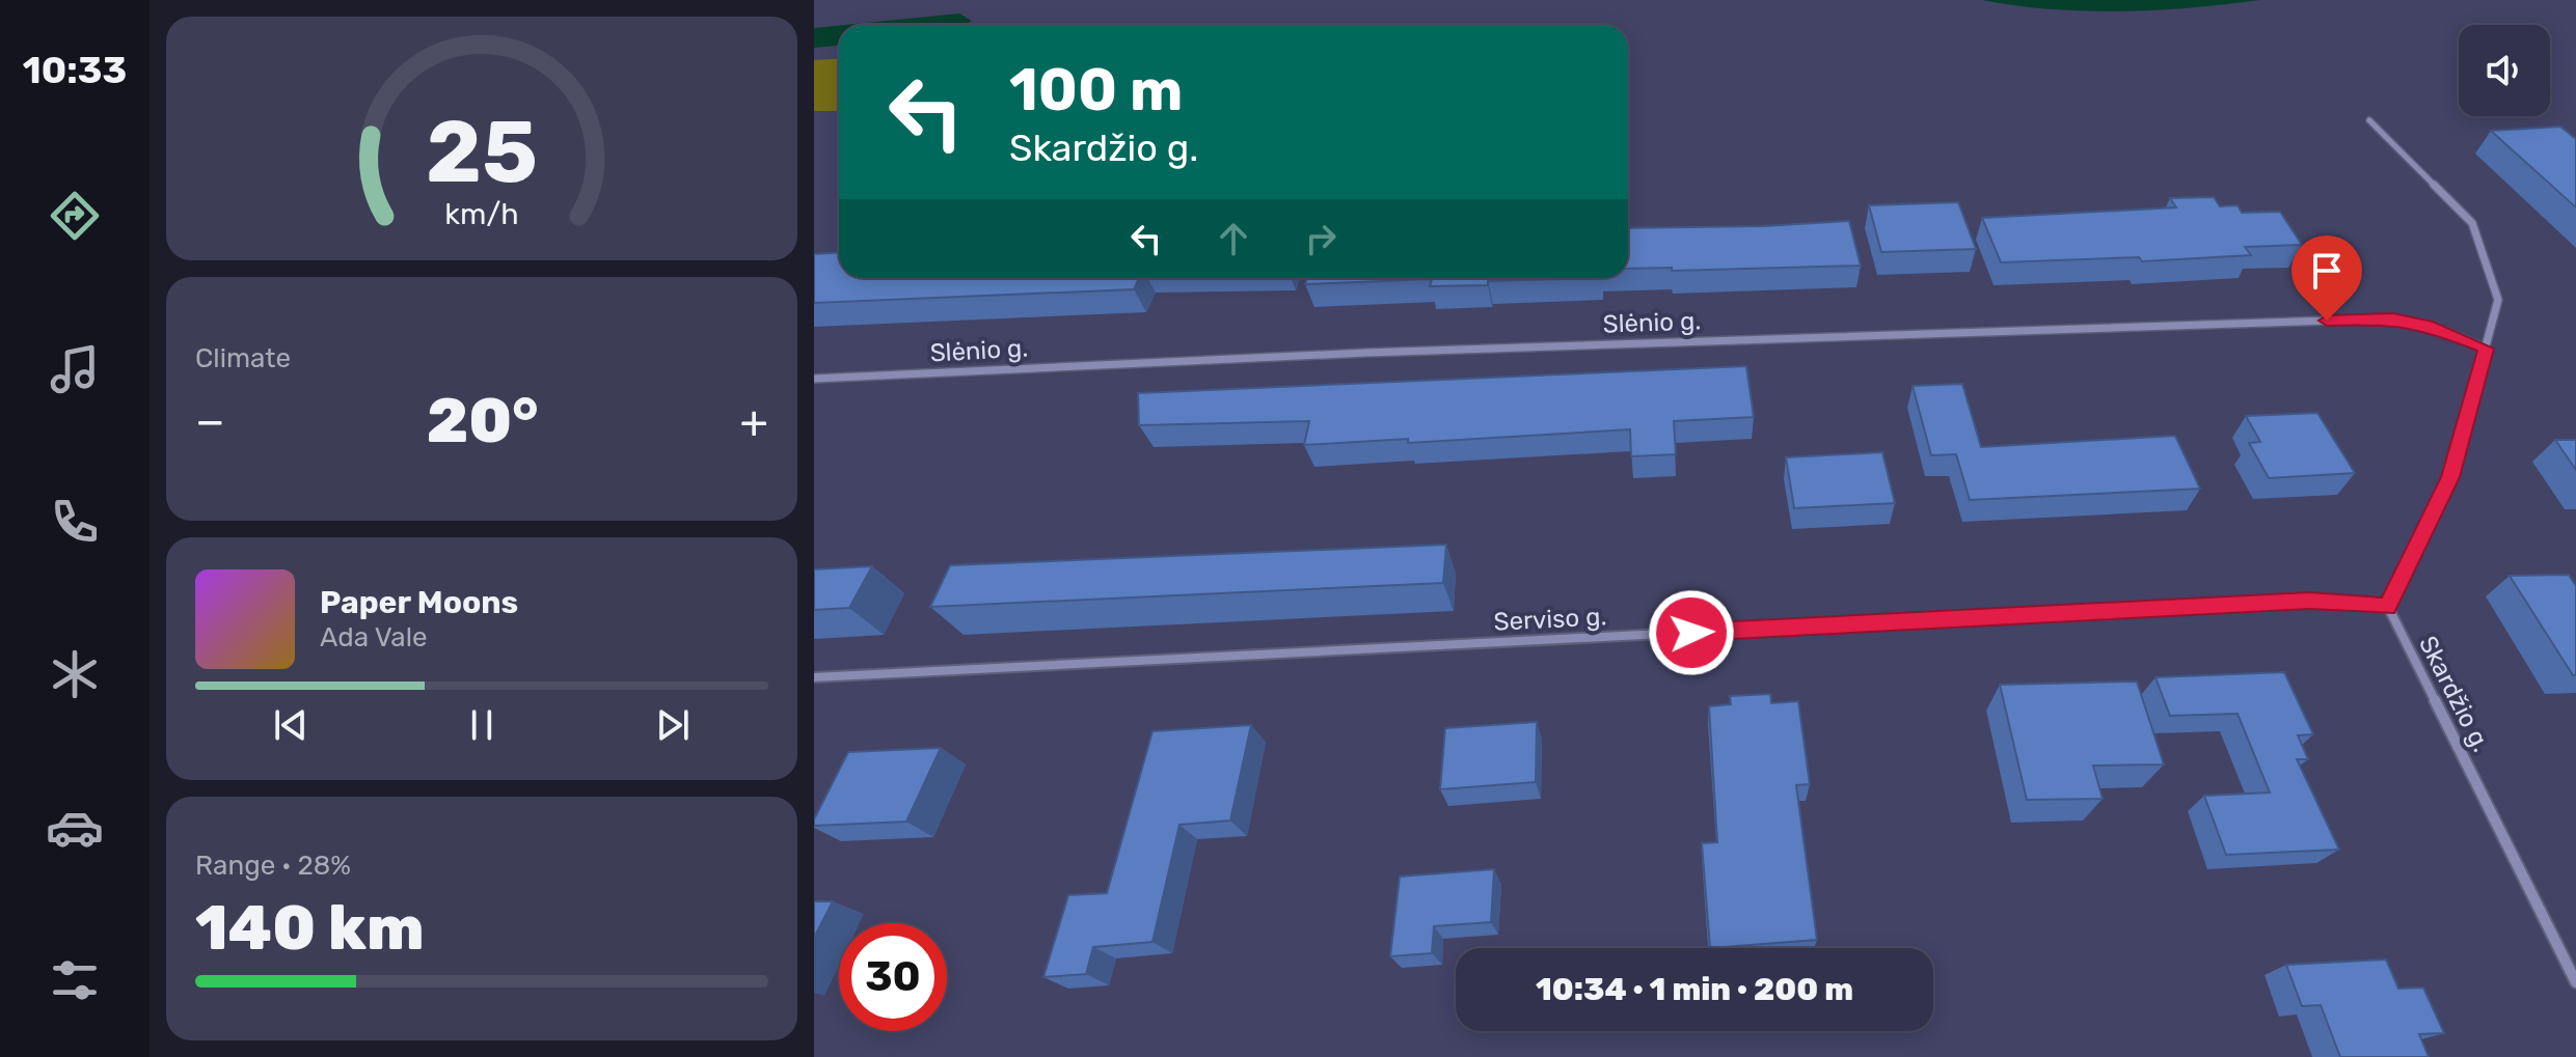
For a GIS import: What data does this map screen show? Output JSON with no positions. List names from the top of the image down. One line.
{"streets":{"street":["Slėnio g.","Serviso g.","Skardžio g."]},"crossings":[["Serviso g.","Skardžio g."]],"page":{"tabs":"10:33","turn":["100 m","Skardžio g."],"tile":["Climate",["Range · 28%","140 km"]],"heat":["−","20°","+"],"song":["Paper Moons","Ada Vale"],"limit":"30","trip":"10:34 · 1 min · 200 m","gauge":["25","km/h"]}}
